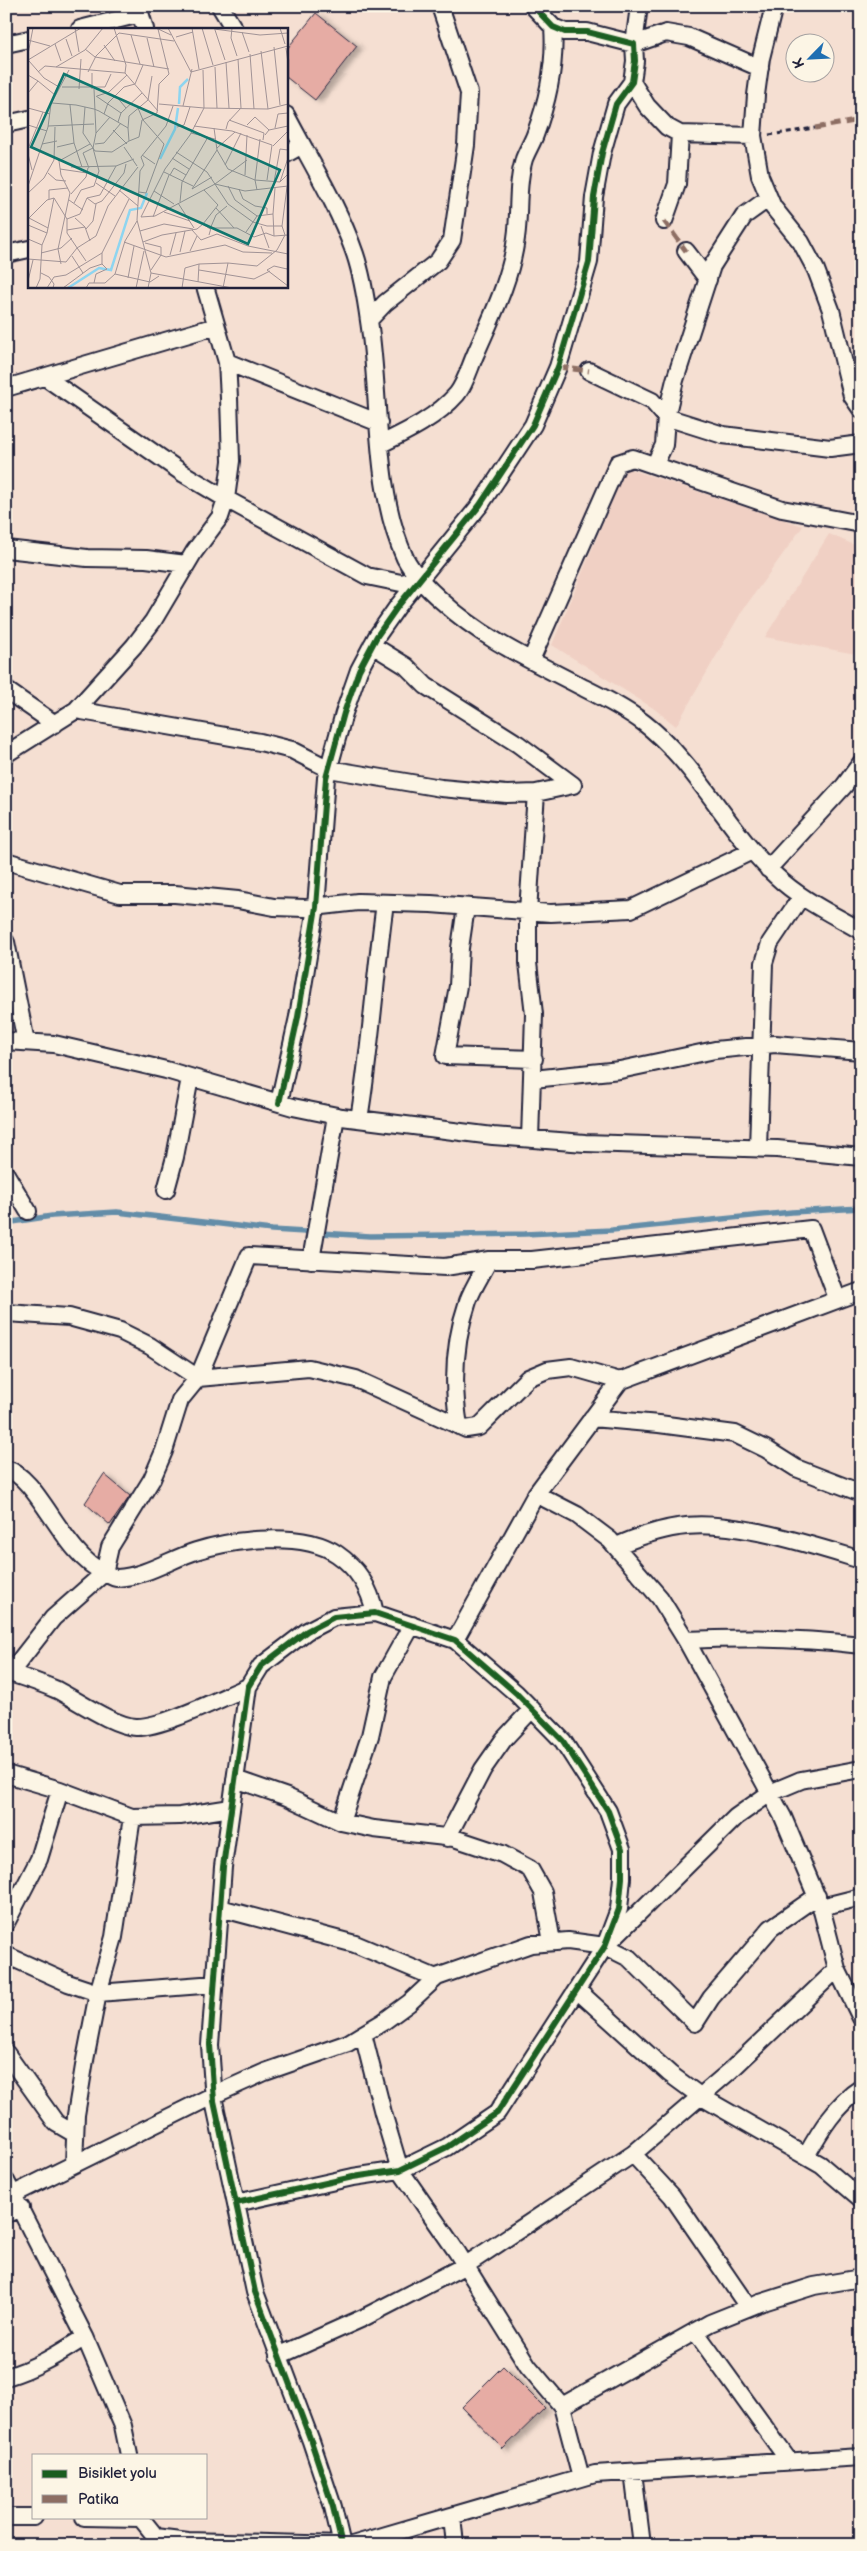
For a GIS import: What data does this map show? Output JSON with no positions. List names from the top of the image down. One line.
{"legend":["Bisiklet yolu","Patika"],"north":"bottom left"}
